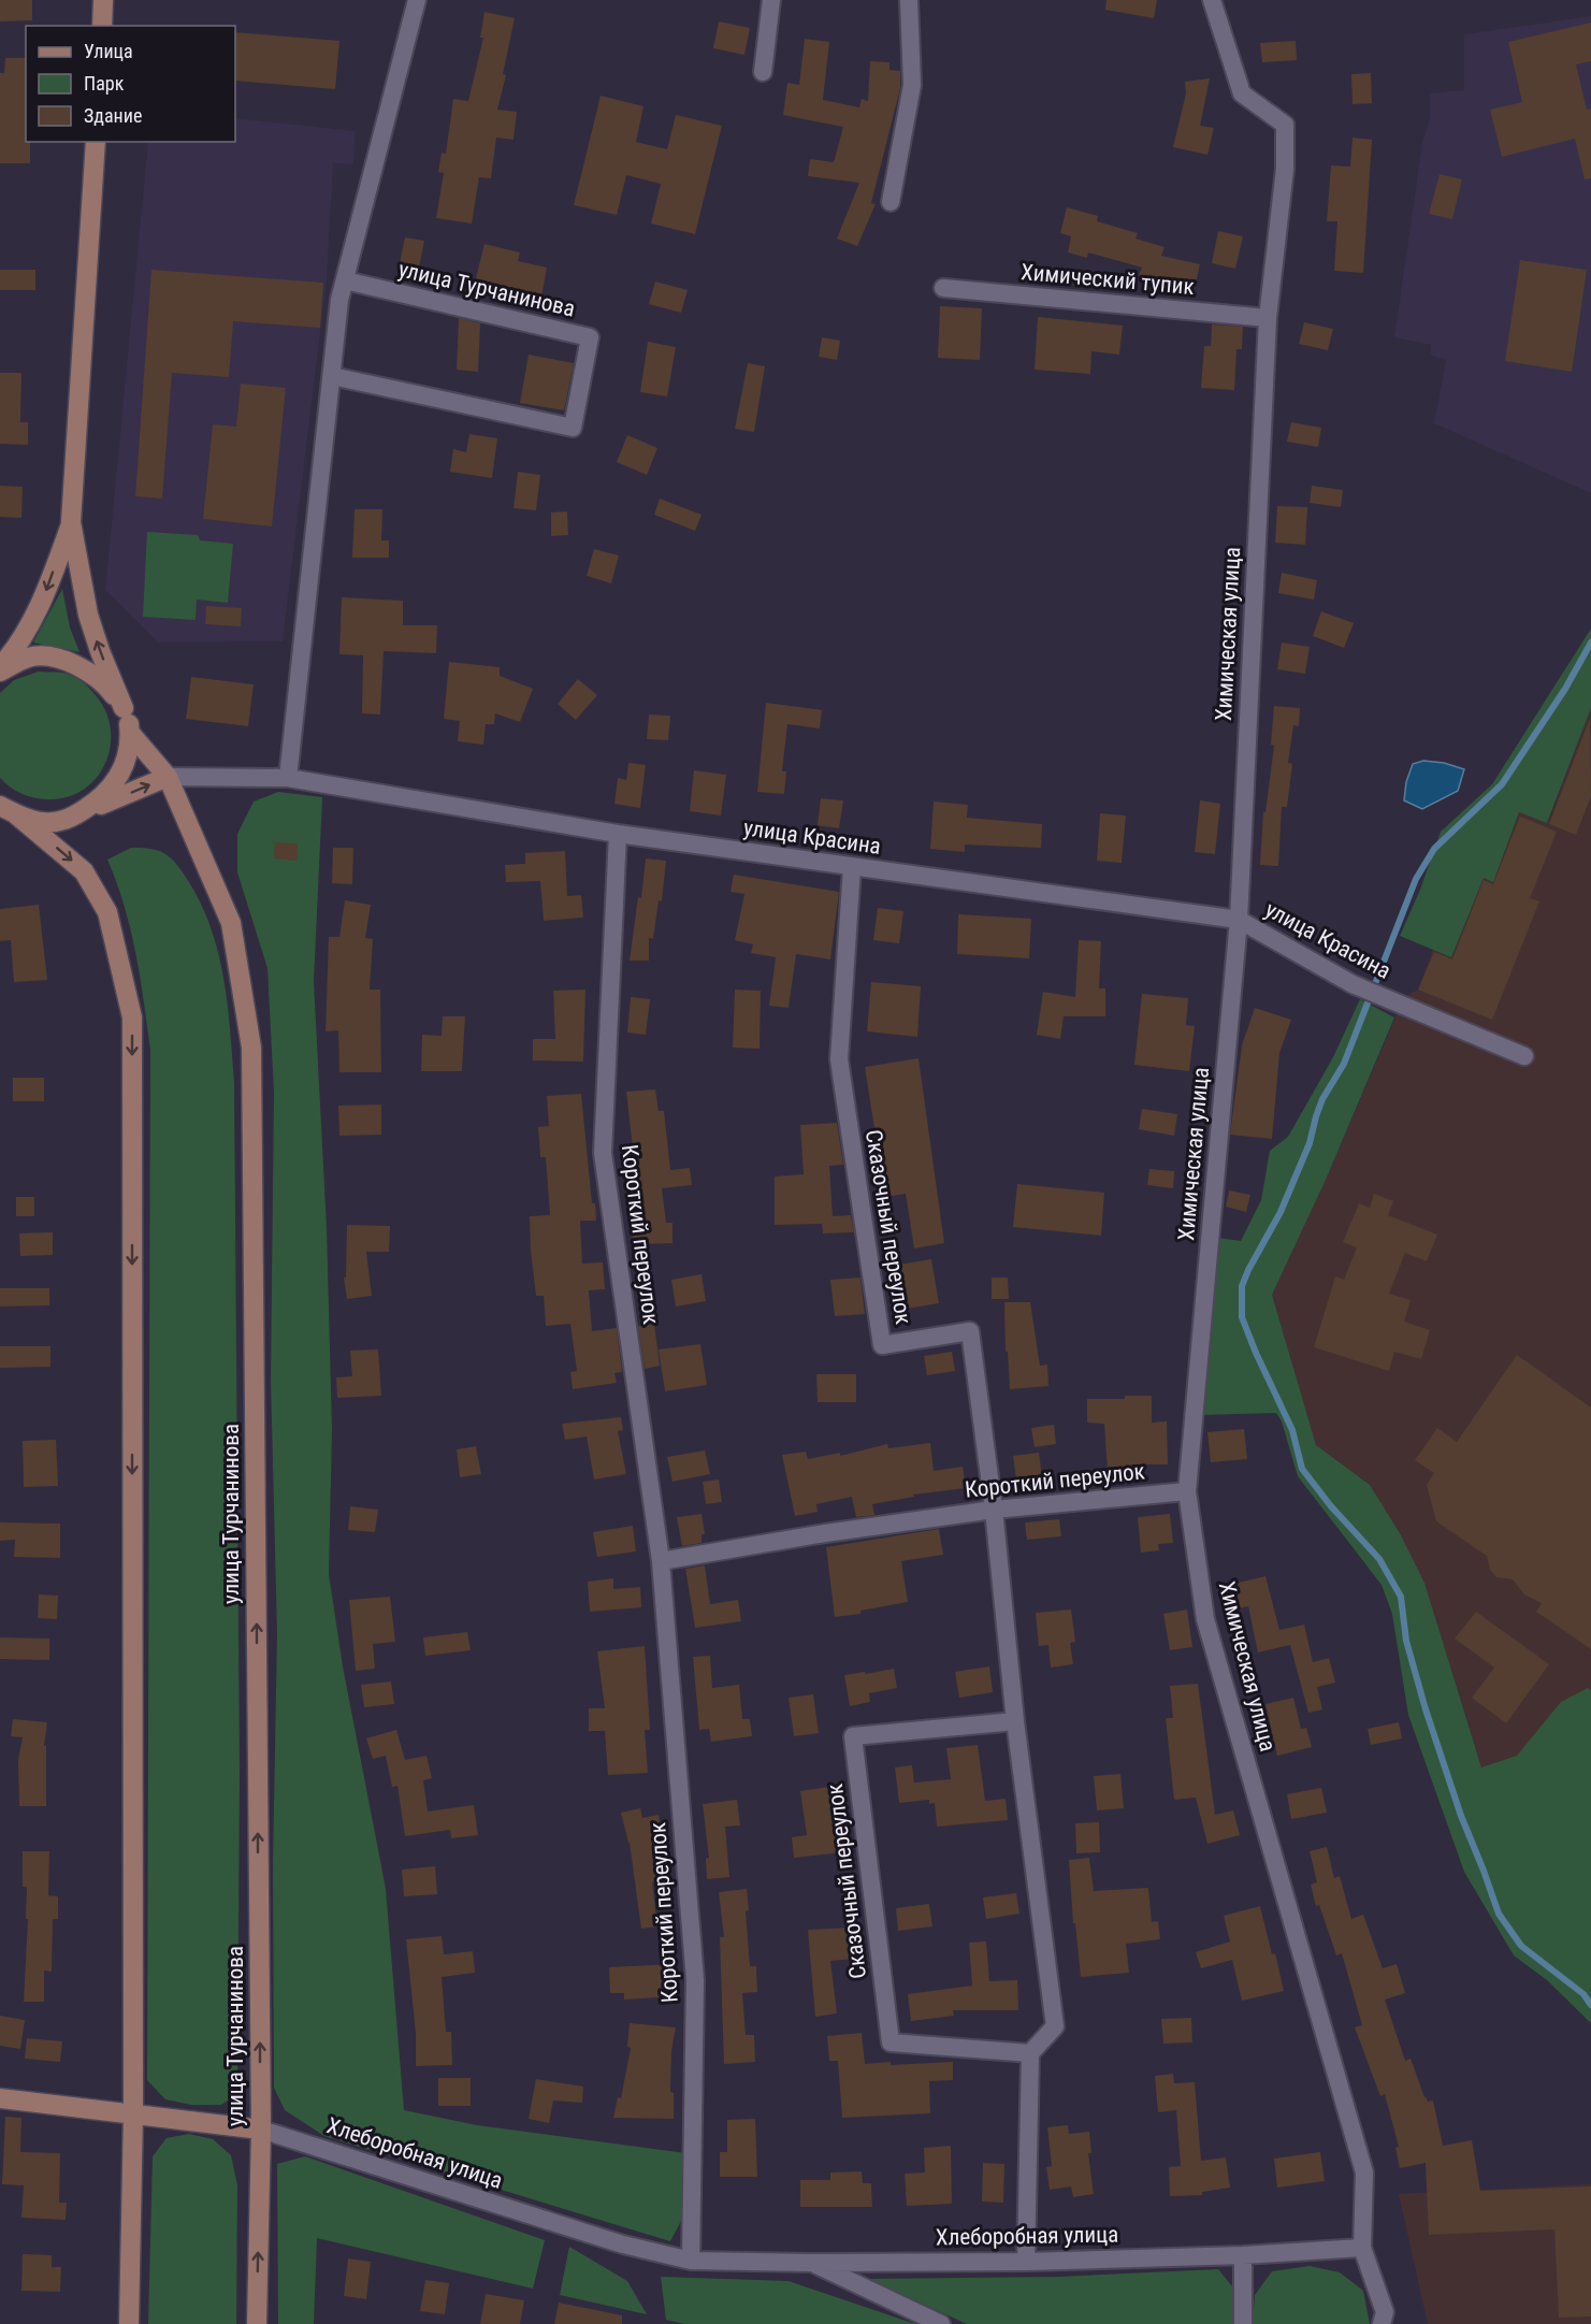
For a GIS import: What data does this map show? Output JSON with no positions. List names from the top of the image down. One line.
{"streets":{"street":["Химический тупик","улица Турчанинова","Химическая улица","улица Красина","Сказочный переулок","Короткий переулок","Хлеборобная улица"]},"crossings":[["Химический тупик","Химическая улица"],["улица Турчанинова","улица Красина"],["улица Турчанинова","Хлеборобная улица"],["Химическая улица","улица Красина"],["Химическая улица","Короткий переулок"],["Химическая улица","Хлеборобная улица"],["улица Красина","Сказочный переулок"],["улица Красина","Короткий переулок"],["Сказочный переулок","Короткий переулок"],["Короткий переулок","Хлеборобная улица"]],"legend":["Улица","Парк","Здание"]}
